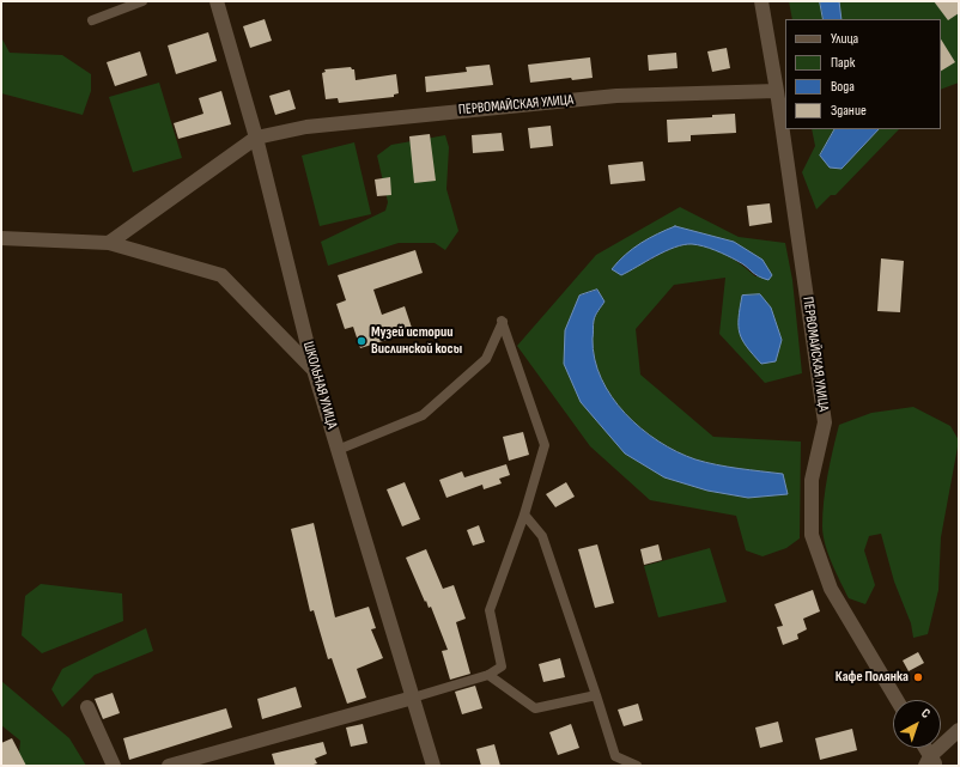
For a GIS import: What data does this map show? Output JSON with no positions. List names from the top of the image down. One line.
{"streets":{"street":["ПЕРВОМАЙСКАЯ УЛИЦА","ШКОЛЬНАЯ УЛИЦА"]},"crossings":[["ПЕРВОМАЙСКАЯ УЛИЦА","ШКОЛЬНАЯ УЛИЦА"]],"places":["Музей истории Вислинской косы","Кафе Полянка"],"legend":["Улица","Парк","Вода","Здание"],"north":"top right"}
